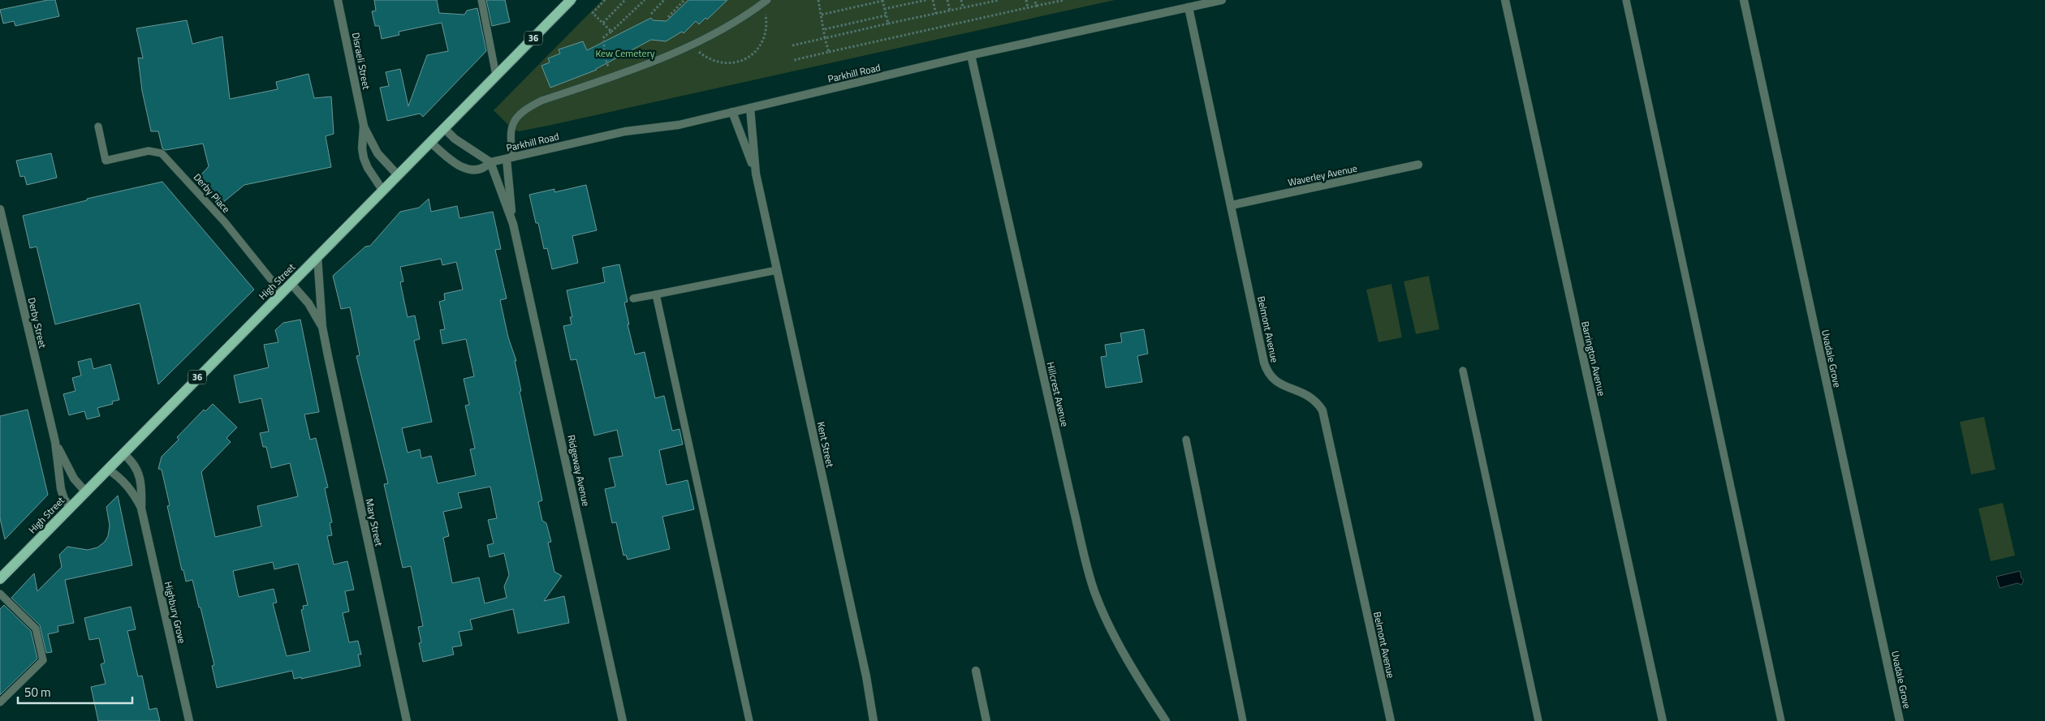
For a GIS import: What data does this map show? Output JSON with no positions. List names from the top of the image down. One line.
{"streets":{"main road":["36","High Street"],"street":["Disraeli Street","Parkhill Road","Waverley Avenue","Derby Street","Belmont Avenue","Barrington Avenue","Uvadale Grove","Hillcrest Avenue","Kent Street","Ridgeway Avenue","Mary Street","Highbury Grove"],"lane":["Derby Place"]},"crossings":[["Disraeli Street","High Street"],["Parkhill Road","High Street"],["Parkhill Road","Belmont Avenue"],["Parkhill Road","Hillcrest Avenue"],["Parkhill Road","Kent Street"],["Parkhill Road","Ridgeway Avenue"],["Waverley Avenue","Belmont Avenue"],["Derby Place","High Street"],["High Street","Derby Street"],["High Street","Mary Street"],["High Street","Highbury Grove"]],"parks":["Kew Cemetery"],"scale_bar":"50 m"}
